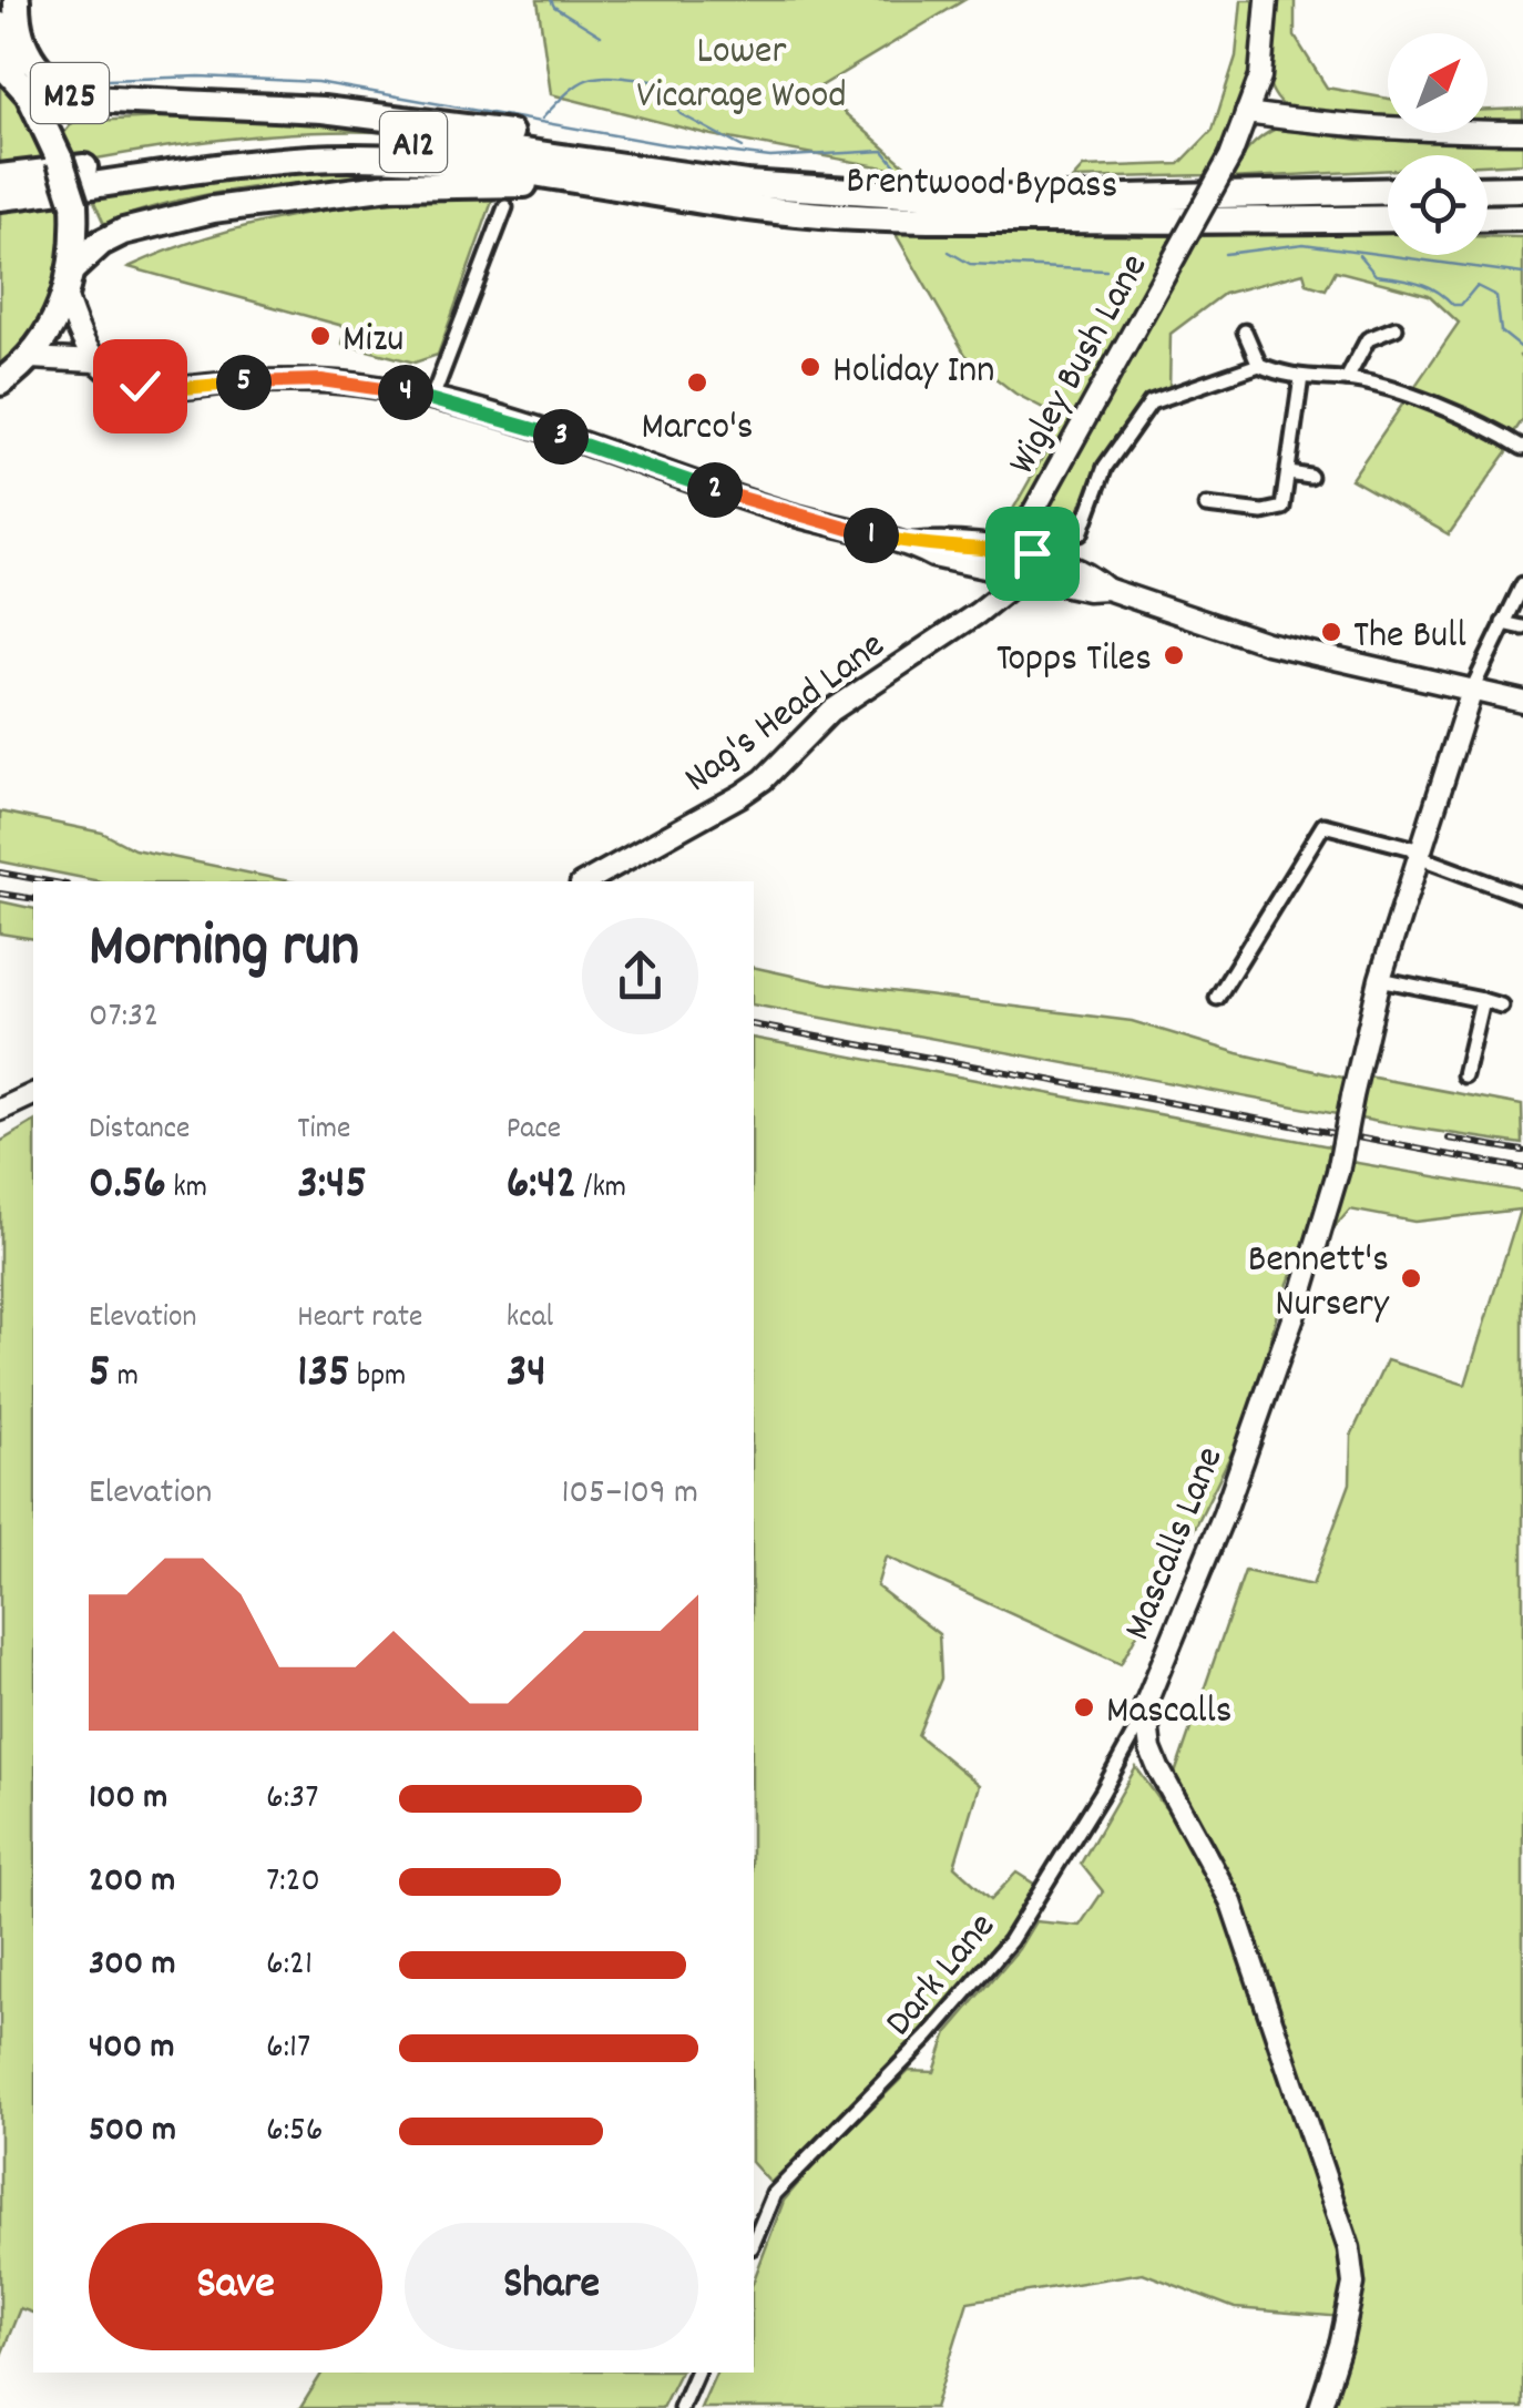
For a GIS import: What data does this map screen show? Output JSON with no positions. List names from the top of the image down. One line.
{"streets":{"highway":["M25","A12","Brentwood Bypass"],"street":["Wigley Bush Lane","Nag's Head Lane","Mascalls Lane","Dark Lane"]},"crossings":[["M25","A12"],["A12","Brentwood Bypass"],["Wigley Bush Lane","Nag's Head Lane"],["Mascalls Lane","Dark Lane"]],"parks":["Lower Vicarage Wood"],"places":["Mizu","Holiday Inn","Marco's","The Bull","Topps Tiles","Bennett's Nursery","Mascalls"],"north":"top right","page":{"pins":["5","4","3","2","1"],"heading":["Morning run","07:32"],"stats":[["Distance","0.56 km"],["Time","3:45"],["Pace","6:42 /km"],["Elevation","5 m"],["Heart rate","135 bpm"],["kcal","34"]],"chart":["Elevation","105–109 m"],"list":[{"name":"100 m","note":"6:37"},{"name":"200 m","note":"7:20"},{"name":"300 m","note":"6:21"},{"name":"400 m","note":"6:17"},{"name":"500 m","note":"6:56"}],"buttons":["Save","Share"]}}
